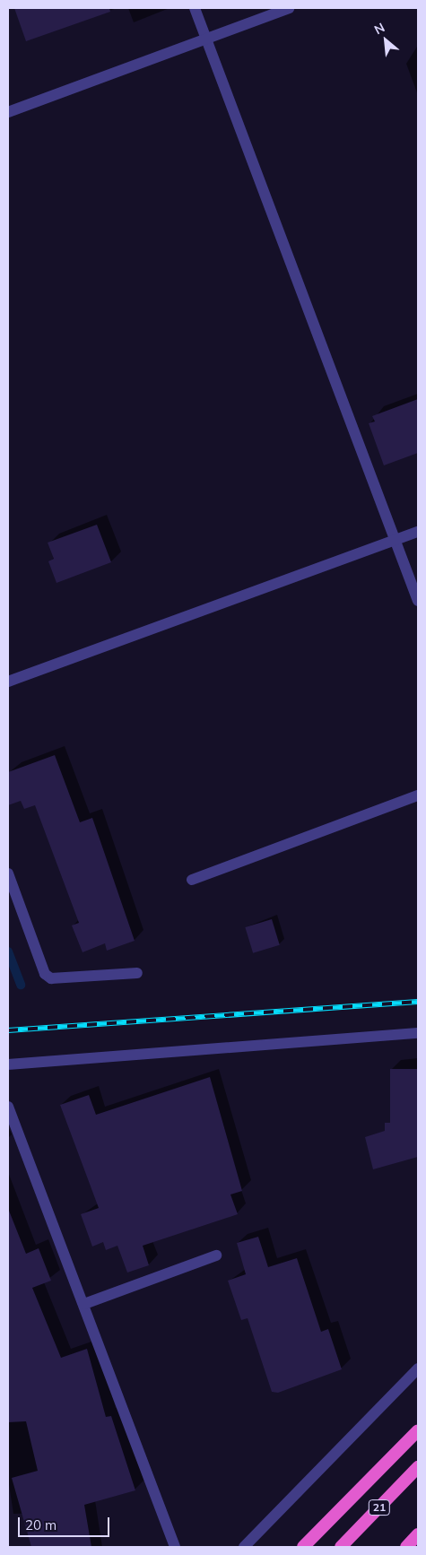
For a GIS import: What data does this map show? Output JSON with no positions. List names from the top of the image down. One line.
{"streets":{"highway":["21"]},"scale_bar":"20 m","north":"top left"}
